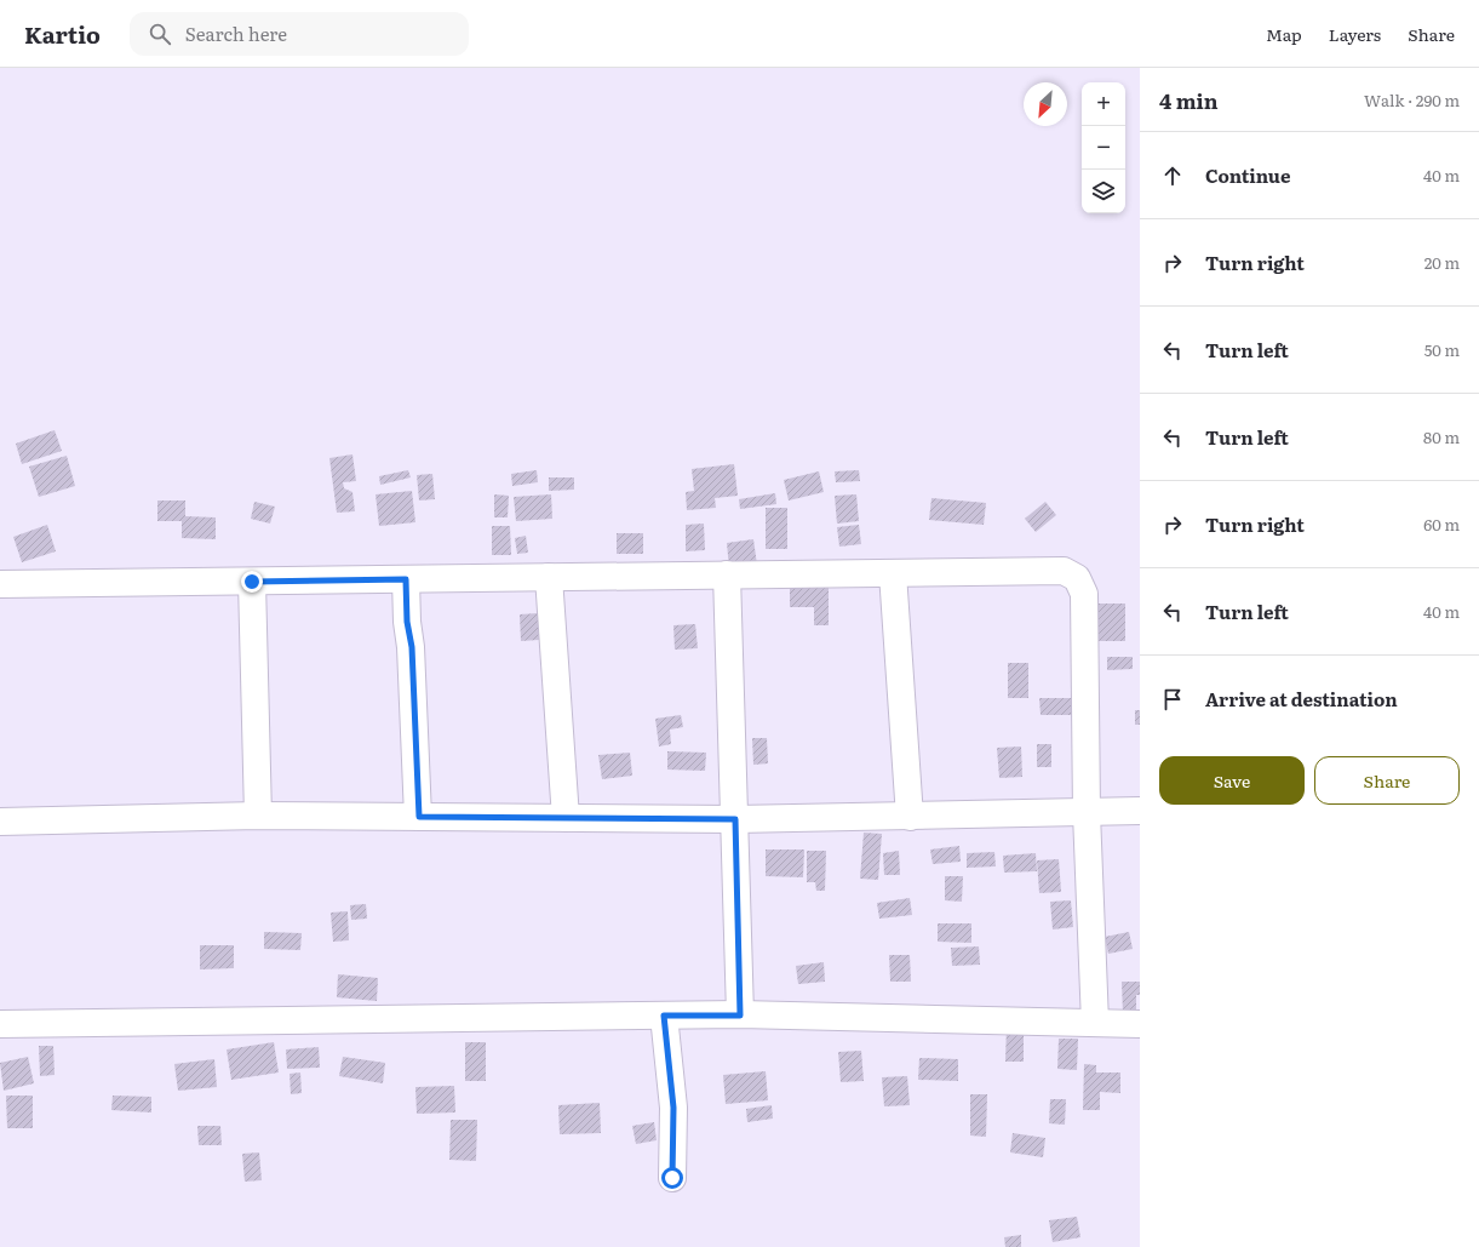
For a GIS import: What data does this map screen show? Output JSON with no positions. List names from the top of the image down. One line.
{"north":"bottom left","page":{"header":"Kartio","search":"Search here","nav":["Map","Layers","Share"],"heading":["4 min","Walk · 290 m"],"map_buttons":["+","−"],"list":[["Continue","40 m"],["Turn right","20 m"],["Turn left","50 m"],["Turn left","80 m"],["Turn right","60 m"],["Turn left","40 m"],"Arrive at destination"],"buttons":["Save","Share"]}}
